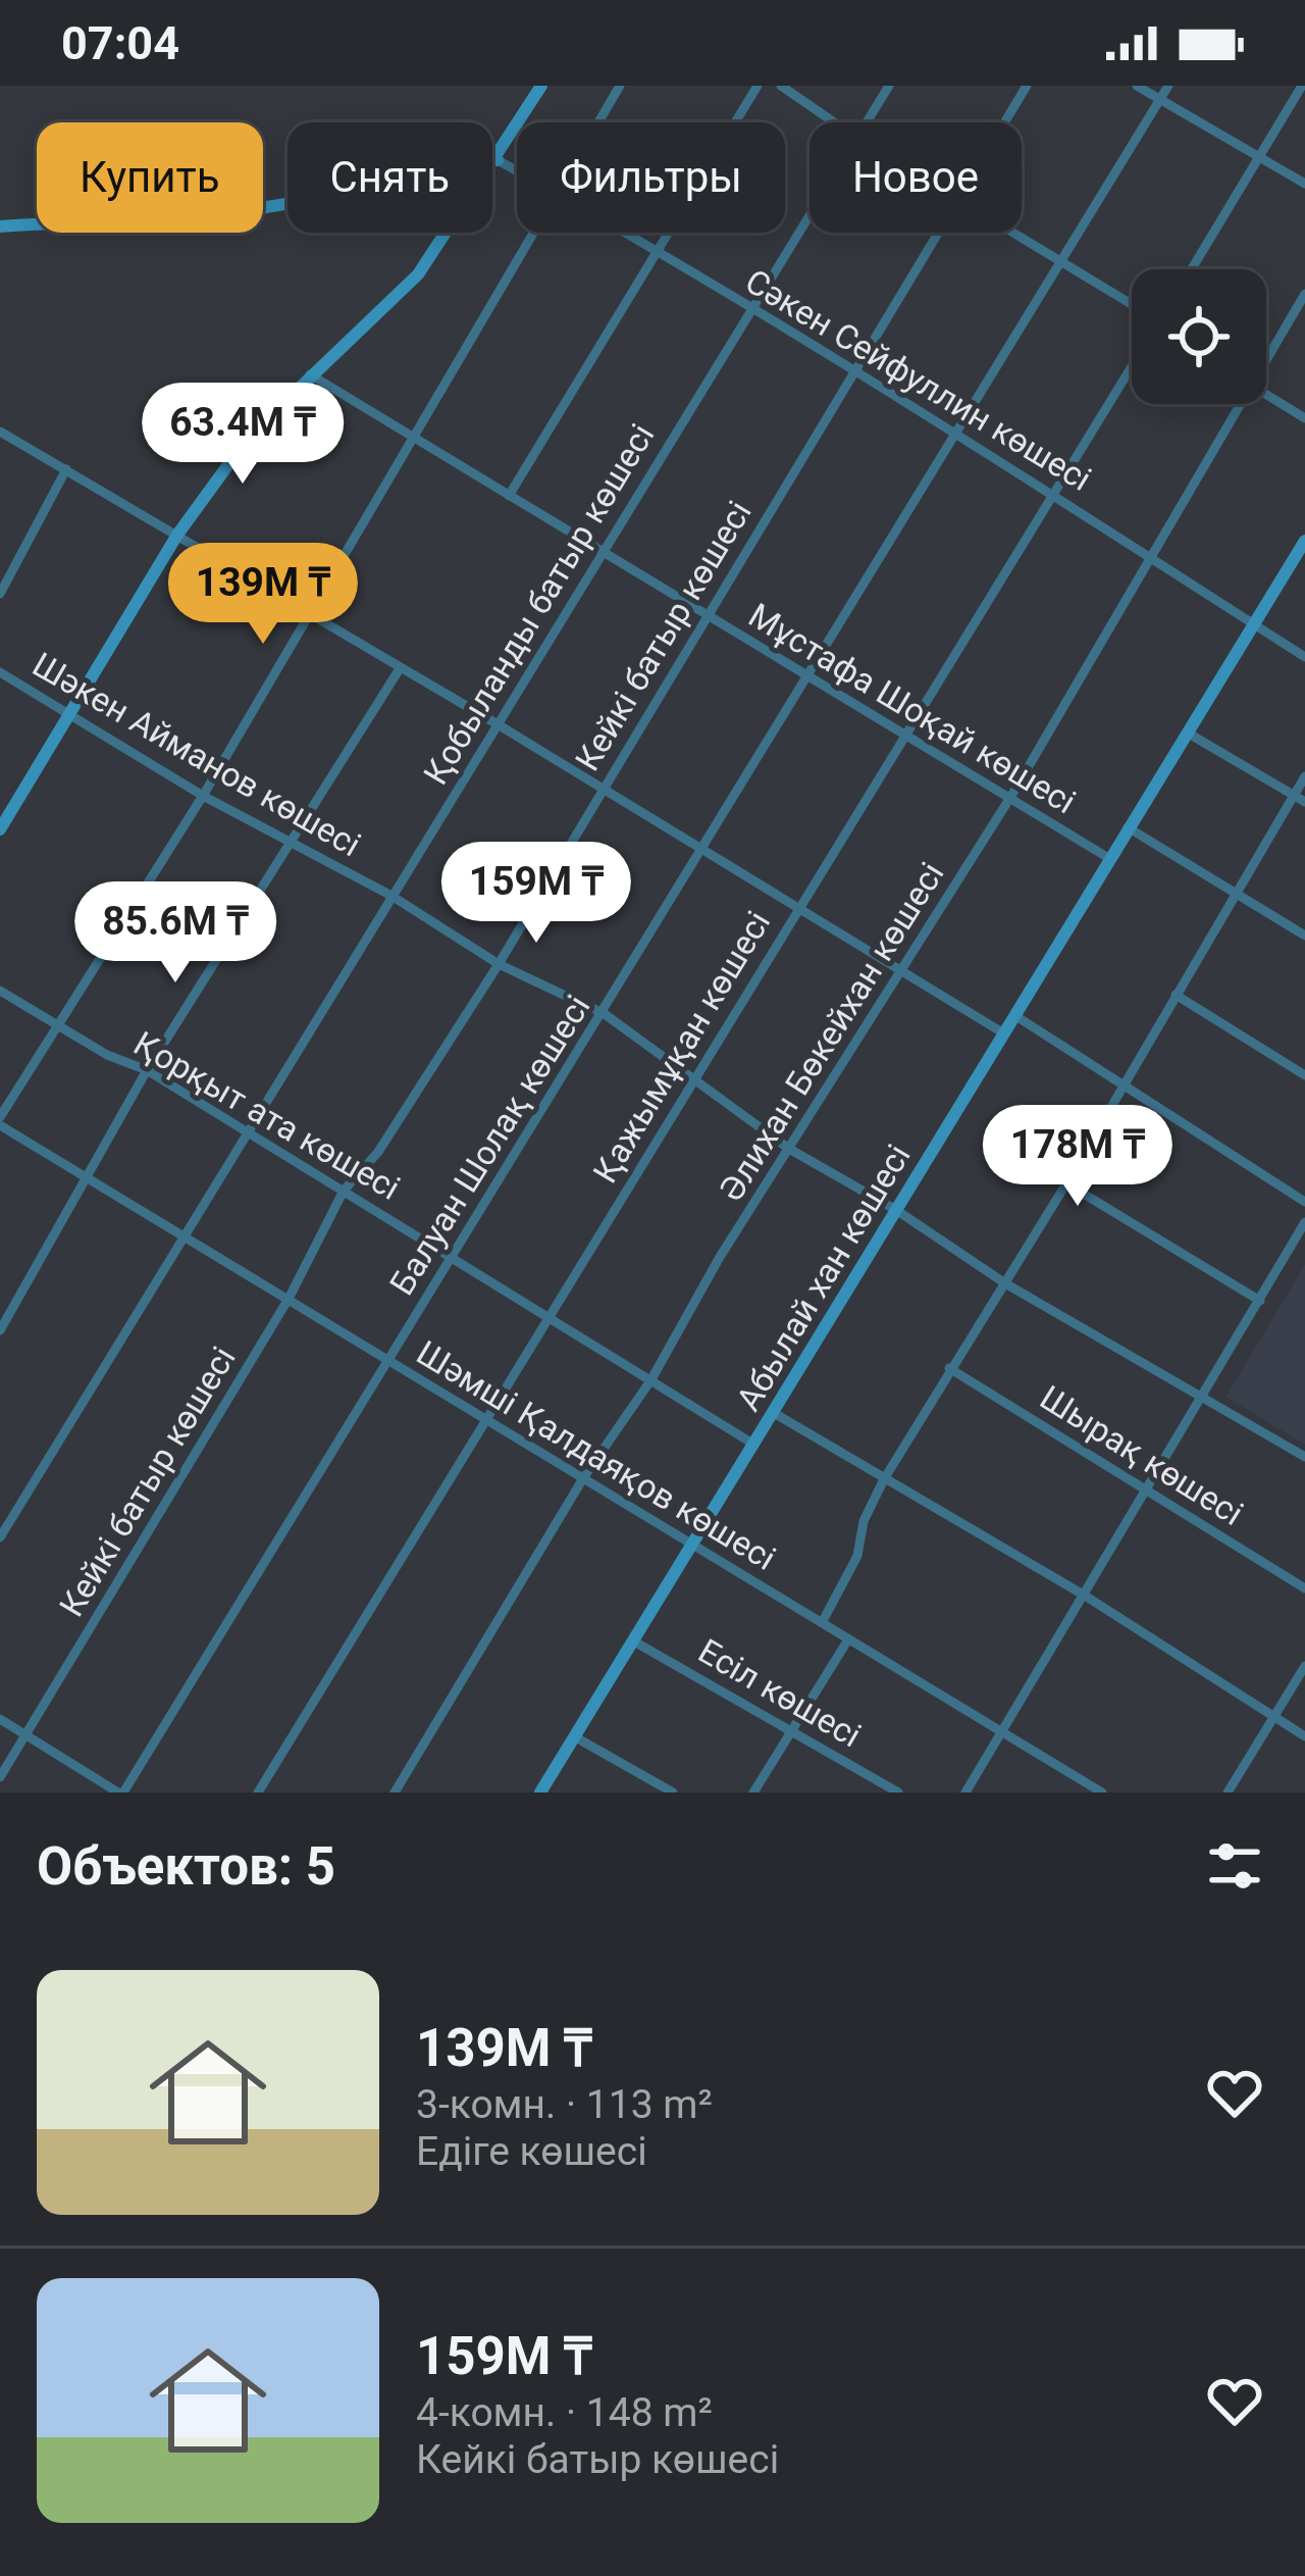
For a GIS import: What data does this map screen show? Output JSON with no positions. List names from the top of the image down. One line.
{"streets":{"street":["Сәкен Сейфуллин көшесі","Қобыланды батыр көшесі","Кейкі батыр көшесі","Мұстафа Шоқай көшесі","Шәкен Айманов көшесі","Әлихан Бөкейхан көшесі","Қажымұқан көшесі","Қорқыт ата көшесі","Балуан Шолақ көшесі","Абылай хан көшесі","Шәмші Қалдаяқов көшесі","Шырақ көшесі","Есіл көшесі"]},"crossings":[["Сәкен Сейфуллин көшесі","Қобыланды батыр көшесі"],["Сәкен Сейфуллин көшесі","Кейкі батыр көшесі"],["Сәкен Сейфуллин көшесі","Әлихан Бөкейхан көшесі"],["Сәкен Сейфуллин көшесі","Қажымұқан көшесі"],["Сәкен Сейфуллин көшесі","Балуан Шолақ көшесі"],["Сәкен Сейфуллин көшесі","Абылай хан көшесі"],["Қобыланды батыр көшесі","Мұстафа Шоқай көшесі"],["Қобыланды батыр көшесі","Шәкен Айманов көшесі"],["Қобыланды батыр көшесі","Қорқыт ата көшесі"],["Қобыланды батыр көшесі","Шәмші Қалдаяқов көшесі"],["Кейкі батыр көшесі","Мұстафа Шоқай көшесі"],["Кейкі батыр көшесі","Шәкен Айманов көшесі"],["Кейкі батыр көшесі","Қорқыт ата көшесі"],["Кейкі батыр көшесі","Шәмші Қалдаяқов көшесі"],["Мұстафа Шоқай көшесі","Әлихан Бөкейхан көшесі"],["Мұстафа Шоқай көшесі","Қажымұқан көшесі"],["Мұстафа Шоқай көшесі","Балуан Шолақ көшесі"],["Мұстафа Шоқай көшесі","Абылай хан көшесі"],["Шәкен Айманов көшесі","Әлихан Бөкейхан көшесі"],["Шәкен Айманов көшесі","Қажымұқан көшесі"],["Шәкен Айманов көшесі","Балуан Шолақ көшесі"],["Шәкен Айманов көшесі","Абылай хан көшесі"],["Әлихан Бөкейхан көшесі","Қорқыт ата көшесі"],["Әлихан Бөкейхан көшесі","Шәмші Қалдаяқов көшесі"],["Қажымұқан көшесі","Қорқыт ата көшесі"],["Қажымұқан көшесі","Шәмші Қалдаяқов көшесі"],["Қорқыт ата көшесі","Балуан Шолақ көшесі"],["Қорқыт ата көшесі","Абылай хан көшесі"],["Балуан Шолақ көшесі","Шәмші Қалдаяқов көшесі"],["Абылай хан көшесі","Шәмші Қалдаяқов көшесі"],["Абылай хан көшесі","Есіл көшесі"]],"page":{"status":"07:04","chip":["Купить","Снять","Фильтры","Новое"],"price":["63.4M ₸","139M ₸","159M ₸","85.6M ₸","178M ₸"],"heading":"Объектов: 5","list":[{"name":"139M ₸","note":"3-комн. · 113 m² · Едіге көшесі"},{"name":"159M ₸","note":"4-комн. · 148 m² · Кейкі батыр көшесі"}]}}
